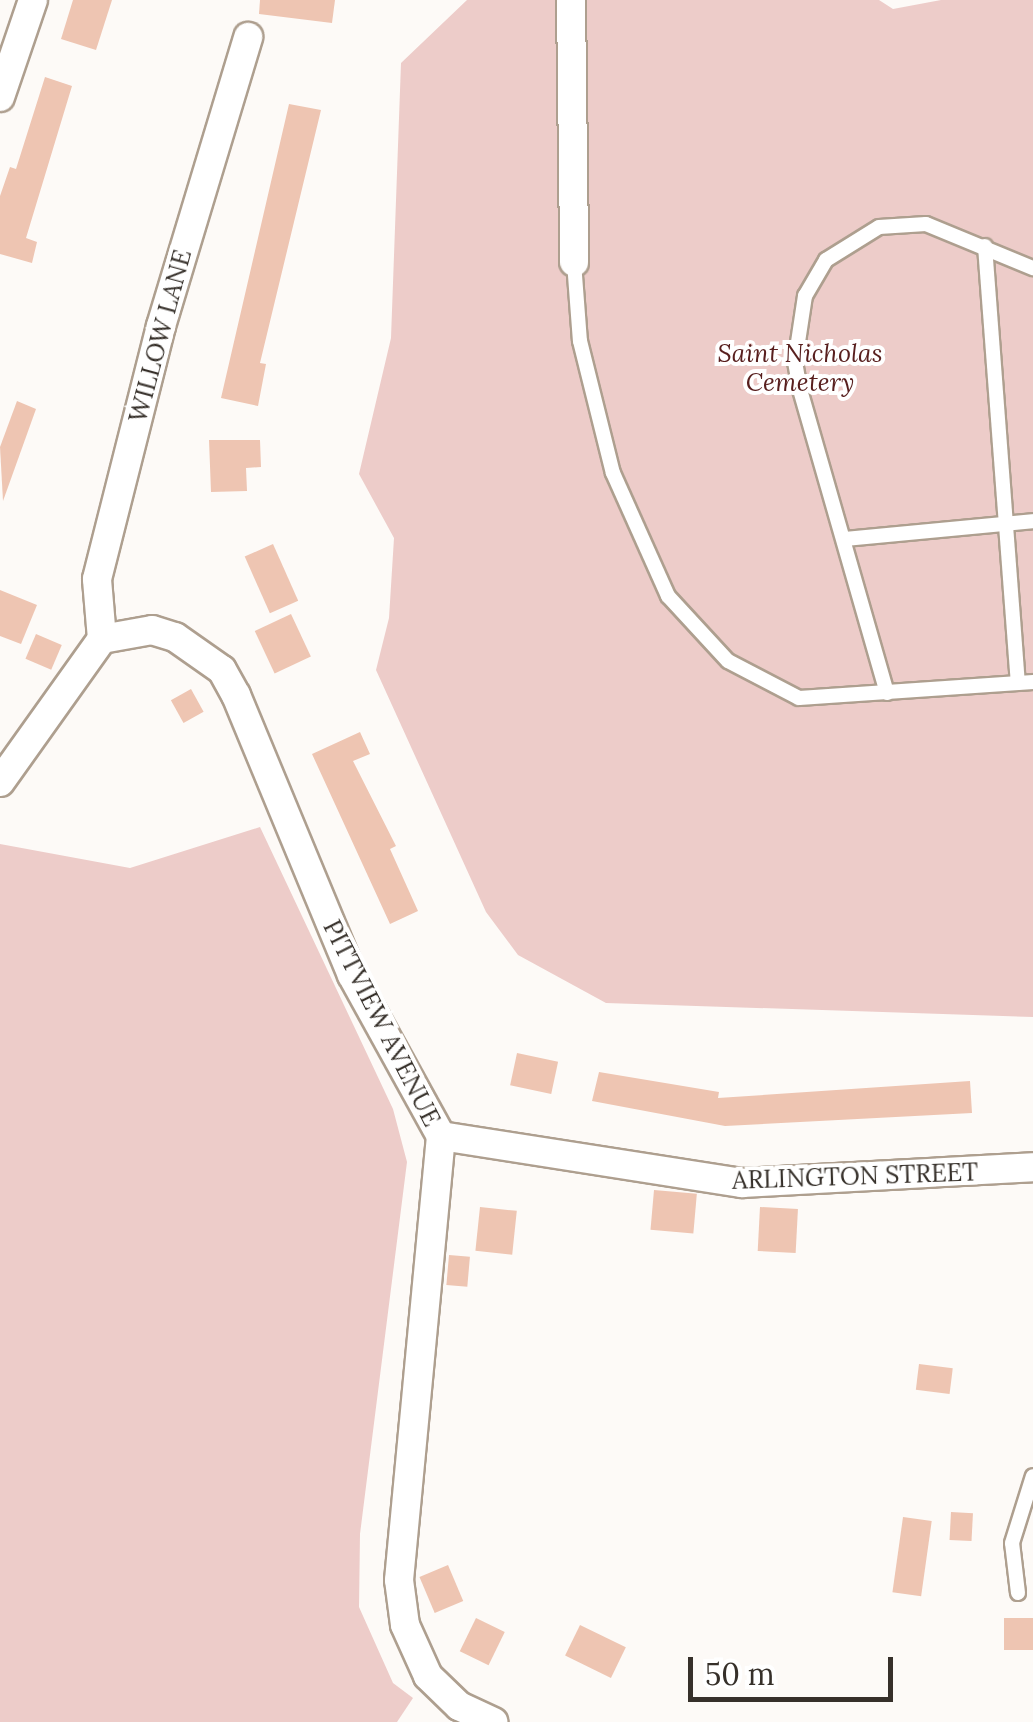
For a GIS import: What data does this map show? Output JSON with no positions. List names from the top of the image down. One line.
{"streets":{"street":["WILLOW LANE","PITTVIEW AVENUE","ARLINGTON STREET"]},"crossings":[["WILLOW LANE","PITTVIEW AVENUE"],["PITTVIEW AVENUE","ARLINGTON STREET"]],"parks":["Saint Nicholas Cemetery"],"scale_bar":"50 m"}
